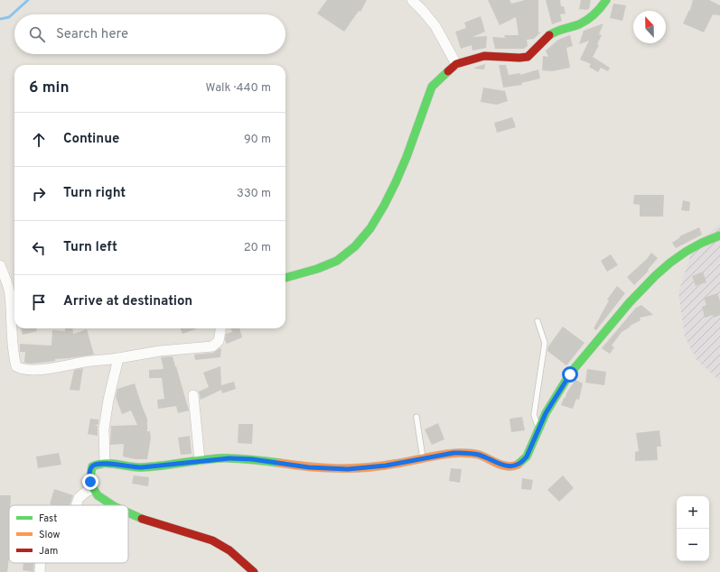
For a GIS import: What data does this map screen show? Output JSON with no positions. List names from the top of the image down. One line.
{"legend":["Fast","Slow","Jam"],"north":"top","page":{"search":"Search here","heading":["6 min","Walk · 440 m"],"list":[["Continue","90 m"],["Turn right","330 m"],["Turn left","20 m"],"Arrive at destination"],"map_buttons":["+","−"]}}
